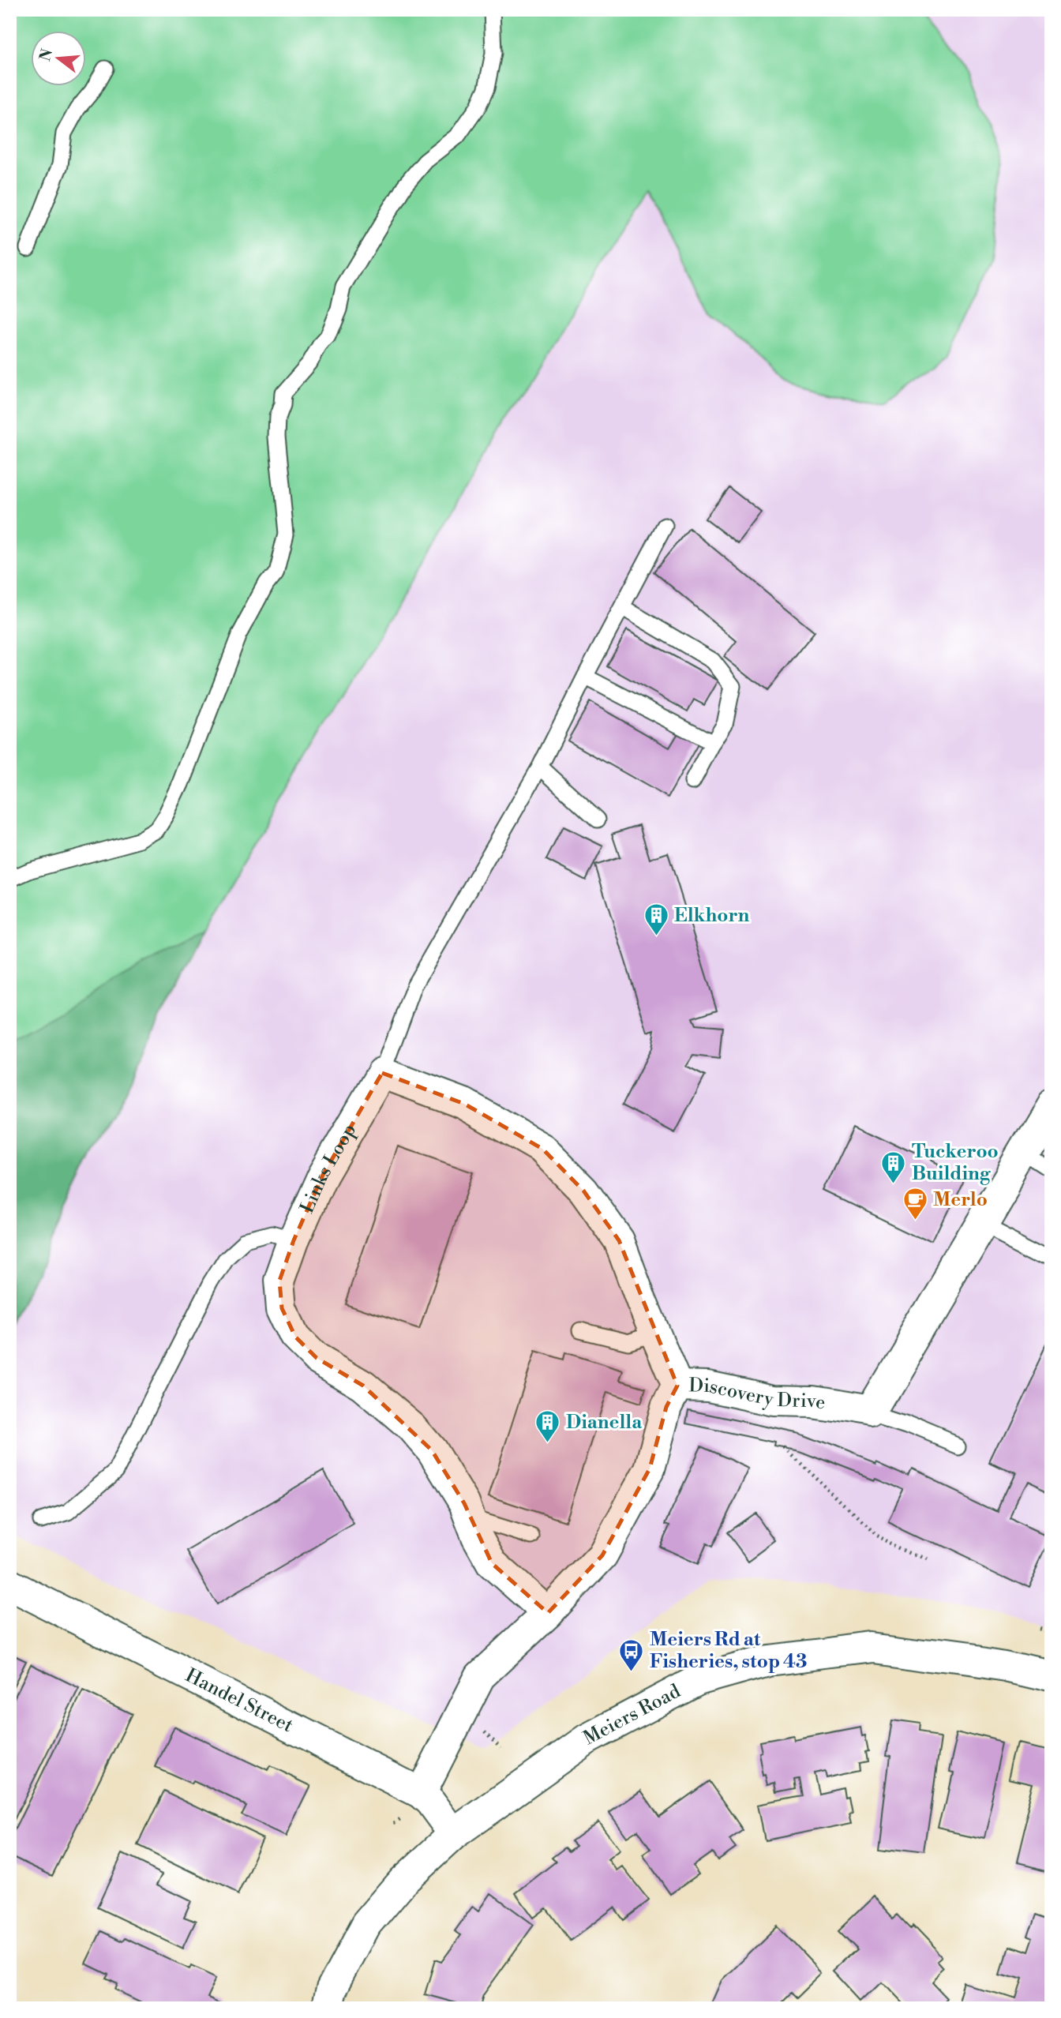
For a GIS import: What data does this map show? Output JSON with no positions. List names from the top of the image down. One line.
{"streets":{"street":["Links Loop","Discovery Drive","Handel Street","Meiers Road"]},"crossings":[["Links Loop","Discovery Drive"],["Discovery Drive","Handel Street"],["Handel Street","Meiers Road"]],"places":{"building":["Elkhorn","Tuckeroo Building","Dianella"],"cafe":["Merlo"],"bus stop":["Meiers Rd at Fisheries, stop 43"]},"north":"left"}
